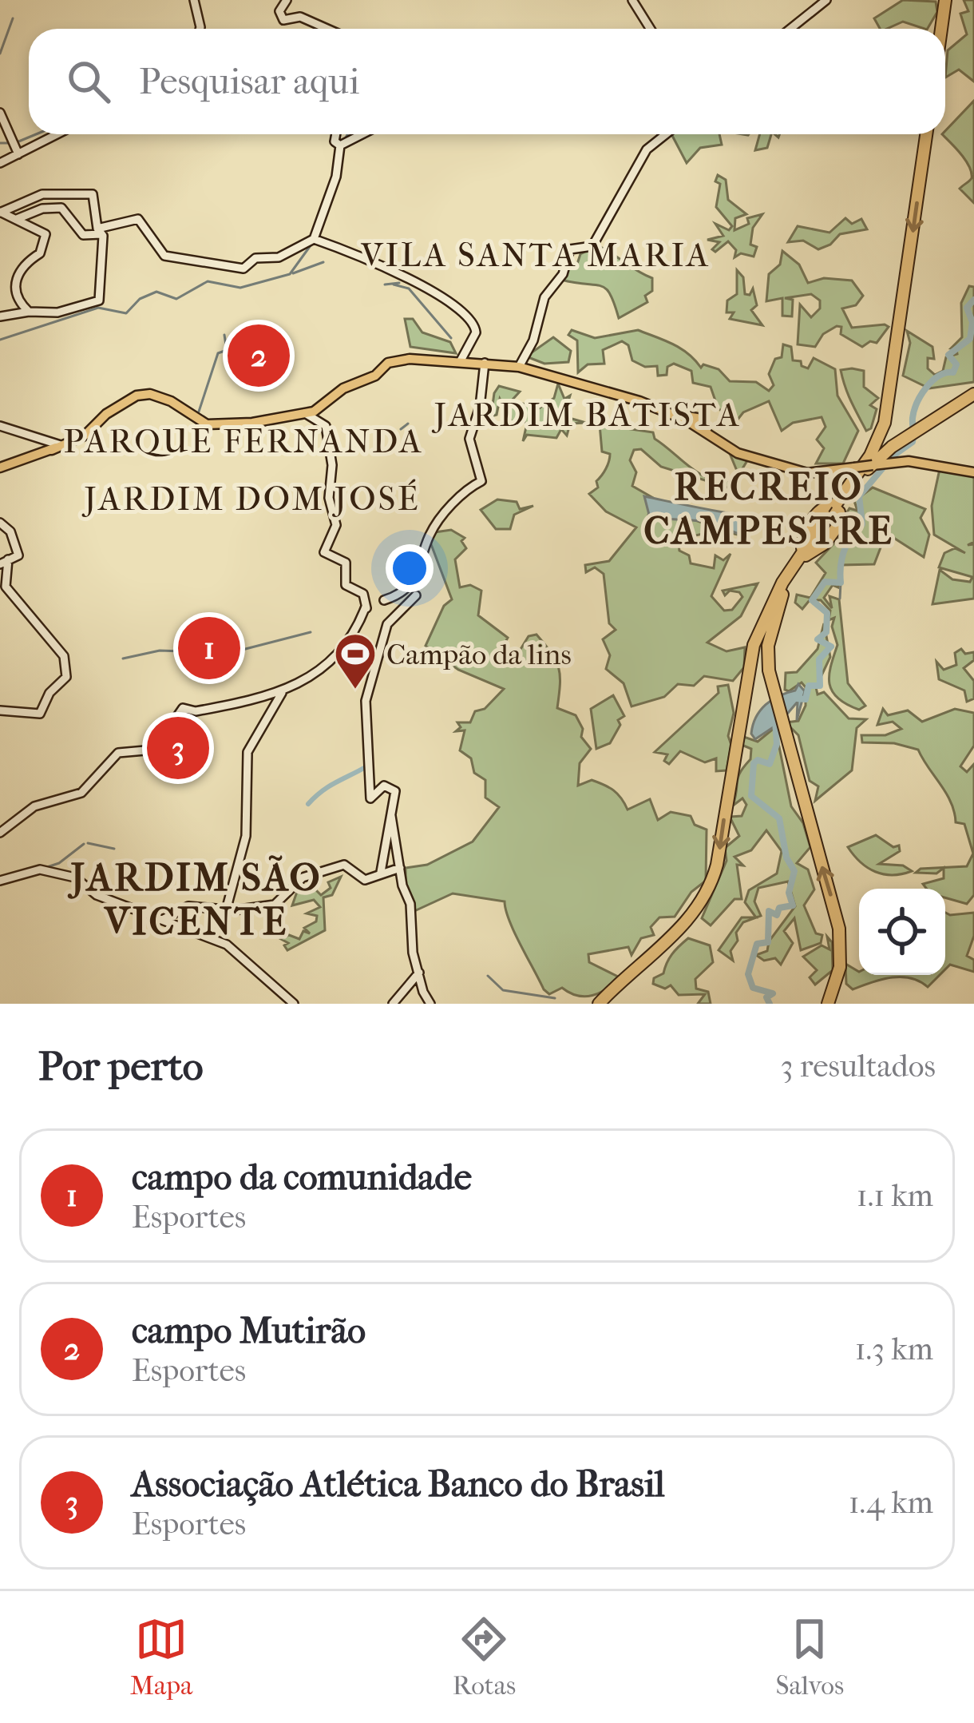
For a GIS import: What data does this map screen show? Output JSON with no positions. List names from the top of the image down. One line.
{"districts":["VILA SANTA MARIA","JARDIM BATISTA","PARQUE FERNANDA","RECREIO CAMPESTRE","JARDIM DOM JOSÉ","JARDIM SÃO VICENTE"],"places":{"sports":["Campão da lins"]},"page":{"search":"Pesquisar aqui","pins":["2","1","3"],"heading":["Por perto","3 resultados"],"list":[{"mark":"1","name":"campo da comunidade","note":"Esportes","value":"1.1 km"},{"mark":"2","name":"campo Mutirão","note":"Esportes","value":"1.3 km"},{"mark":"3","name":"Associação Atlética Banco do Brasil","note":"Esportes","value":"1.4 km"}],"nav":["Mapa","Rotas","Salvos"]}}
